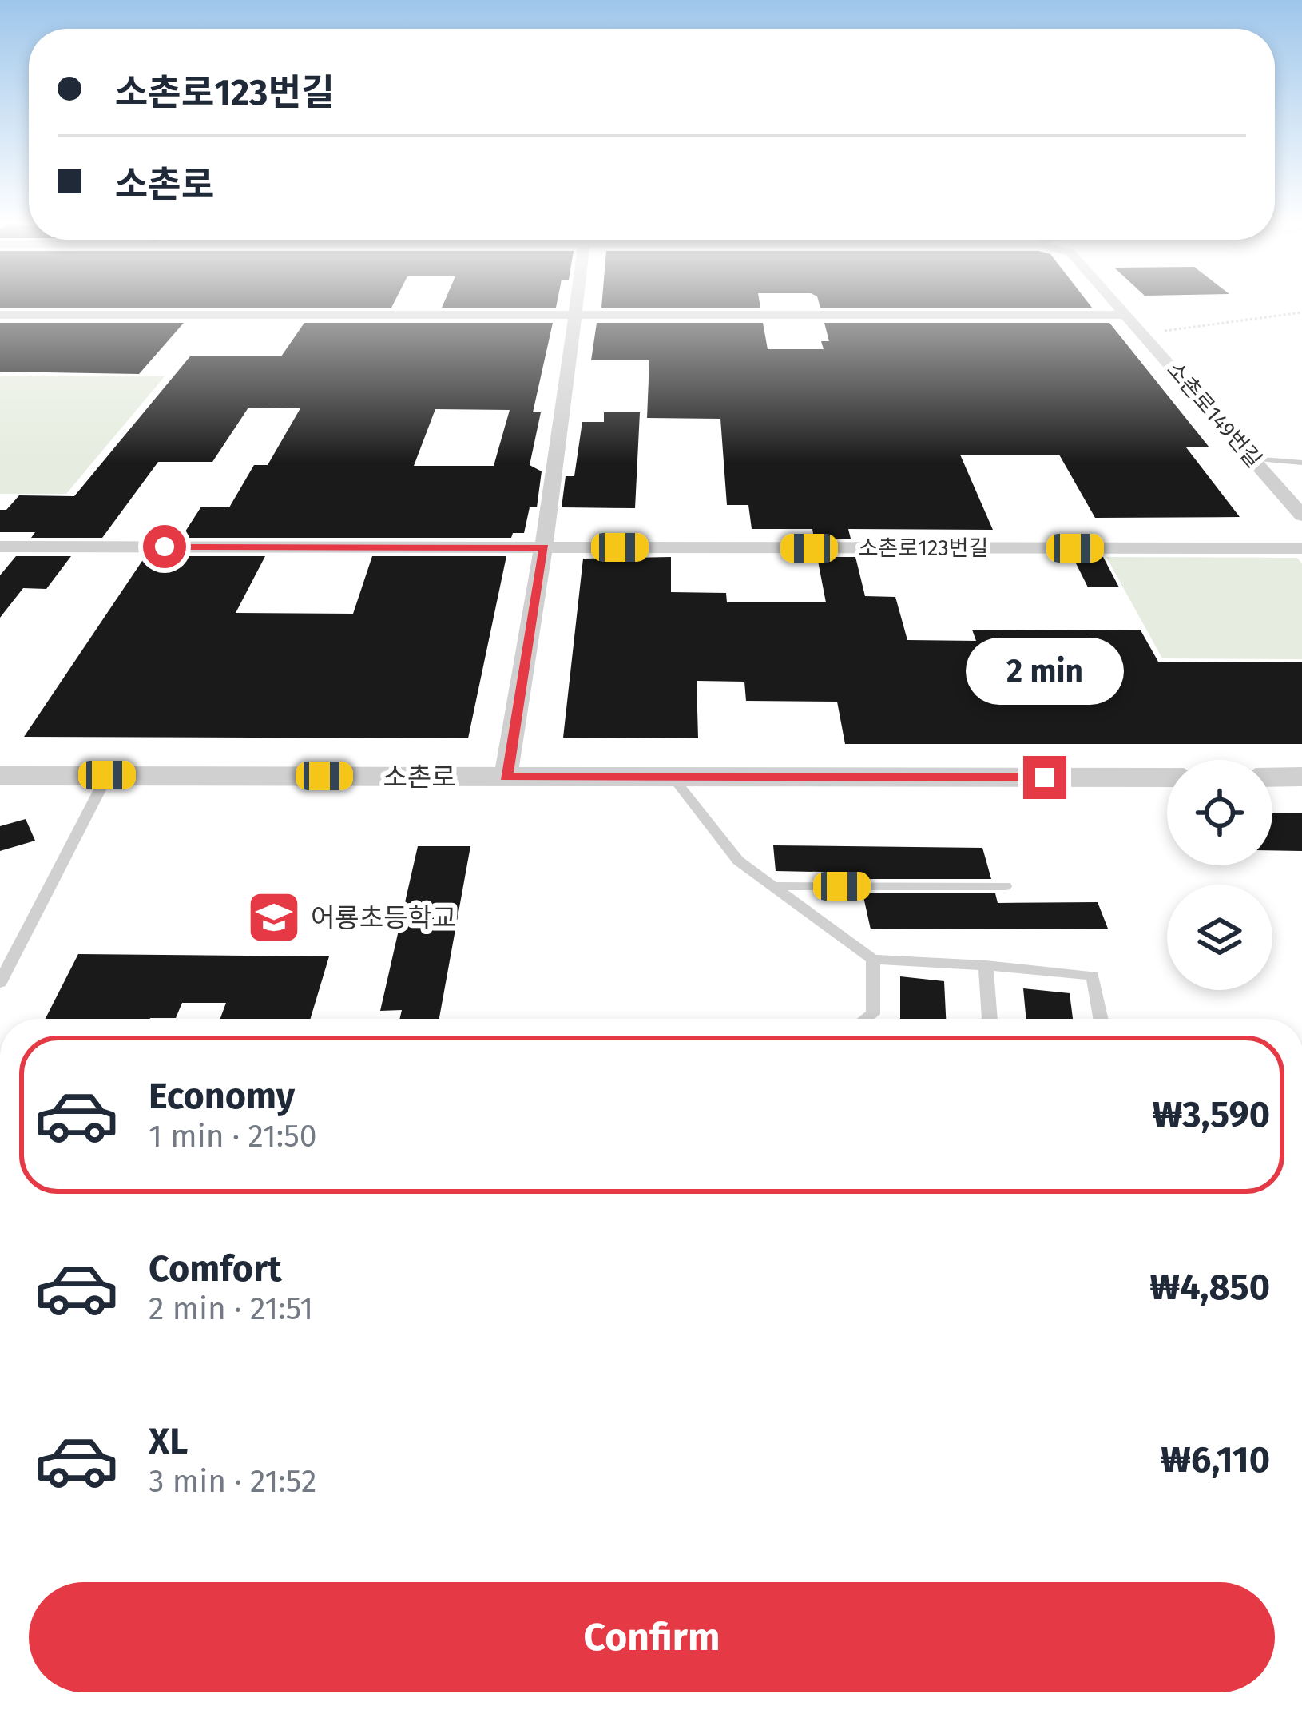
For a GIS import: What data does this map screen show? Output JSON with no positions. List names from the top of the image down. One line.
{"streets":{"street":["소촌로149번길","소촌로123번길","소촌로"]},"places":{"school or university":["어룡초등학교"]},"page":{"banner":["소촌로123번길","소촌로"],"bubble":"2 min","list":[{"name":"Economy","note":"1 min · 21:50","value":"₩3,590"},{"name":"Comfort","note":"2 min · 21:51","value":"₩4,850"},{"name":"XL","note":"3 min · 21:52","value":"₩6,110"}],"buttons":"Confirm"}}
